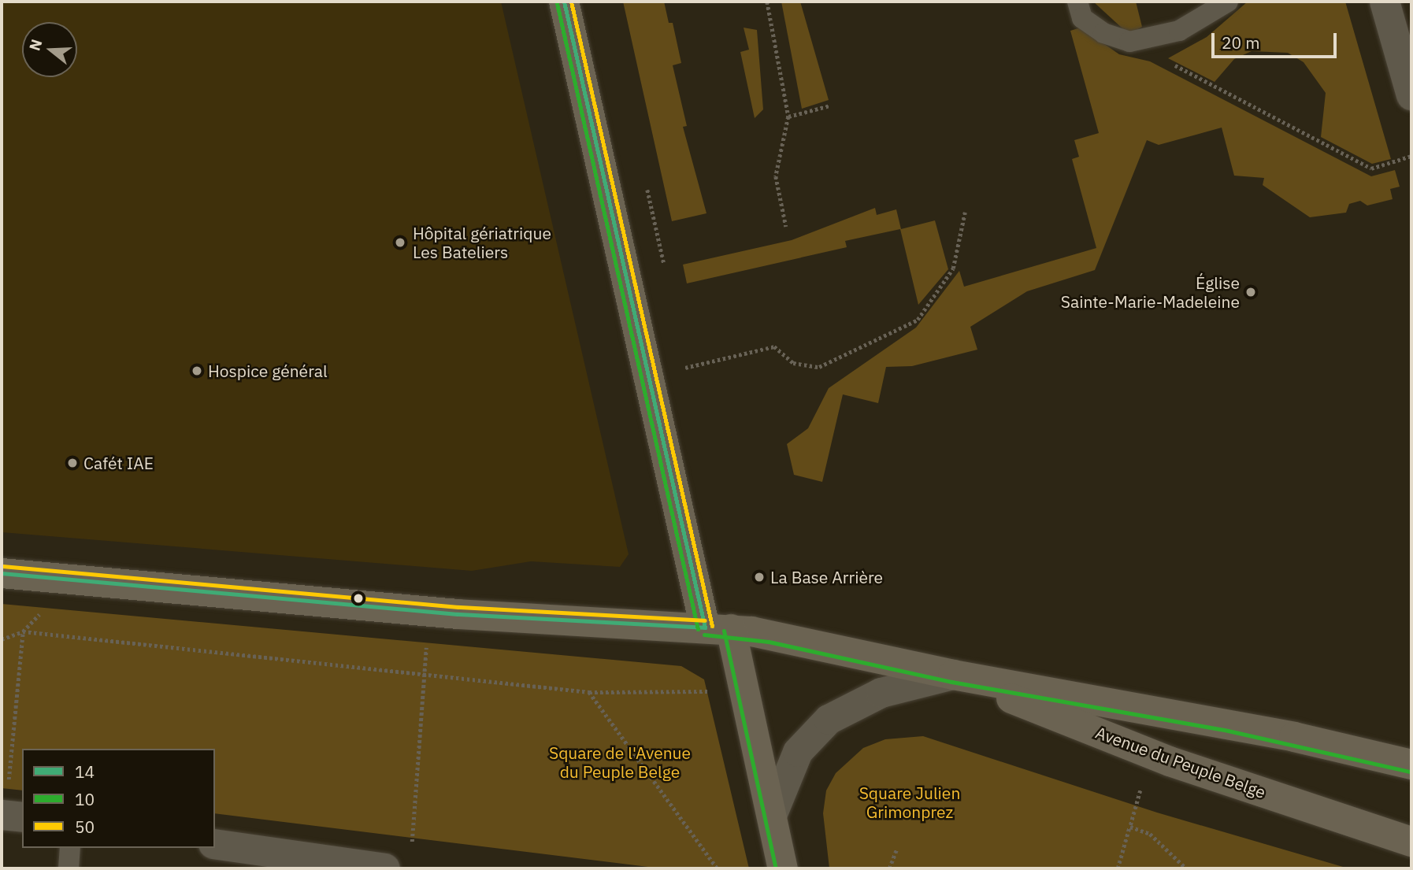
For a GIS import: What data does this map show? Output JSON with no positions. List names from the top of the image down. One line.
{"streets":{"street":["Avenue du Peuple Belge"]},"parks":["Square de l'Avenue du Peuple Belge","Square Julien Grimonprez"],"places":["Hôpital gériatrique Les Bateliers","Église Sainte-Marie-Madeleine","Hospice général","Cafét IAE","La Base Arrière"],"lines":["transit line 14","transit line 50","transit line 10"],"legend":["14","10","50"],"scale_bar":"20 m","north":"left"}
